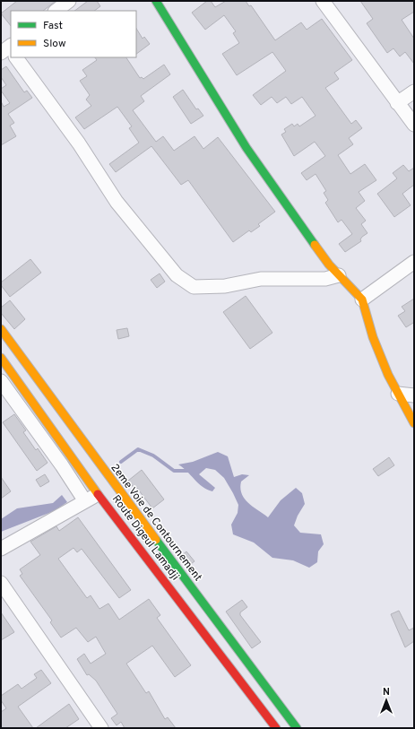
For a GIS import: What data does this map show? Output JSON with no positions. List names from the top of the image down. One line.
{"streets":{"main road":["2eme Voie de Contournement","Route Digeul Lamadji"]},"legend":["Fast","Slow"],"north":"top"}
